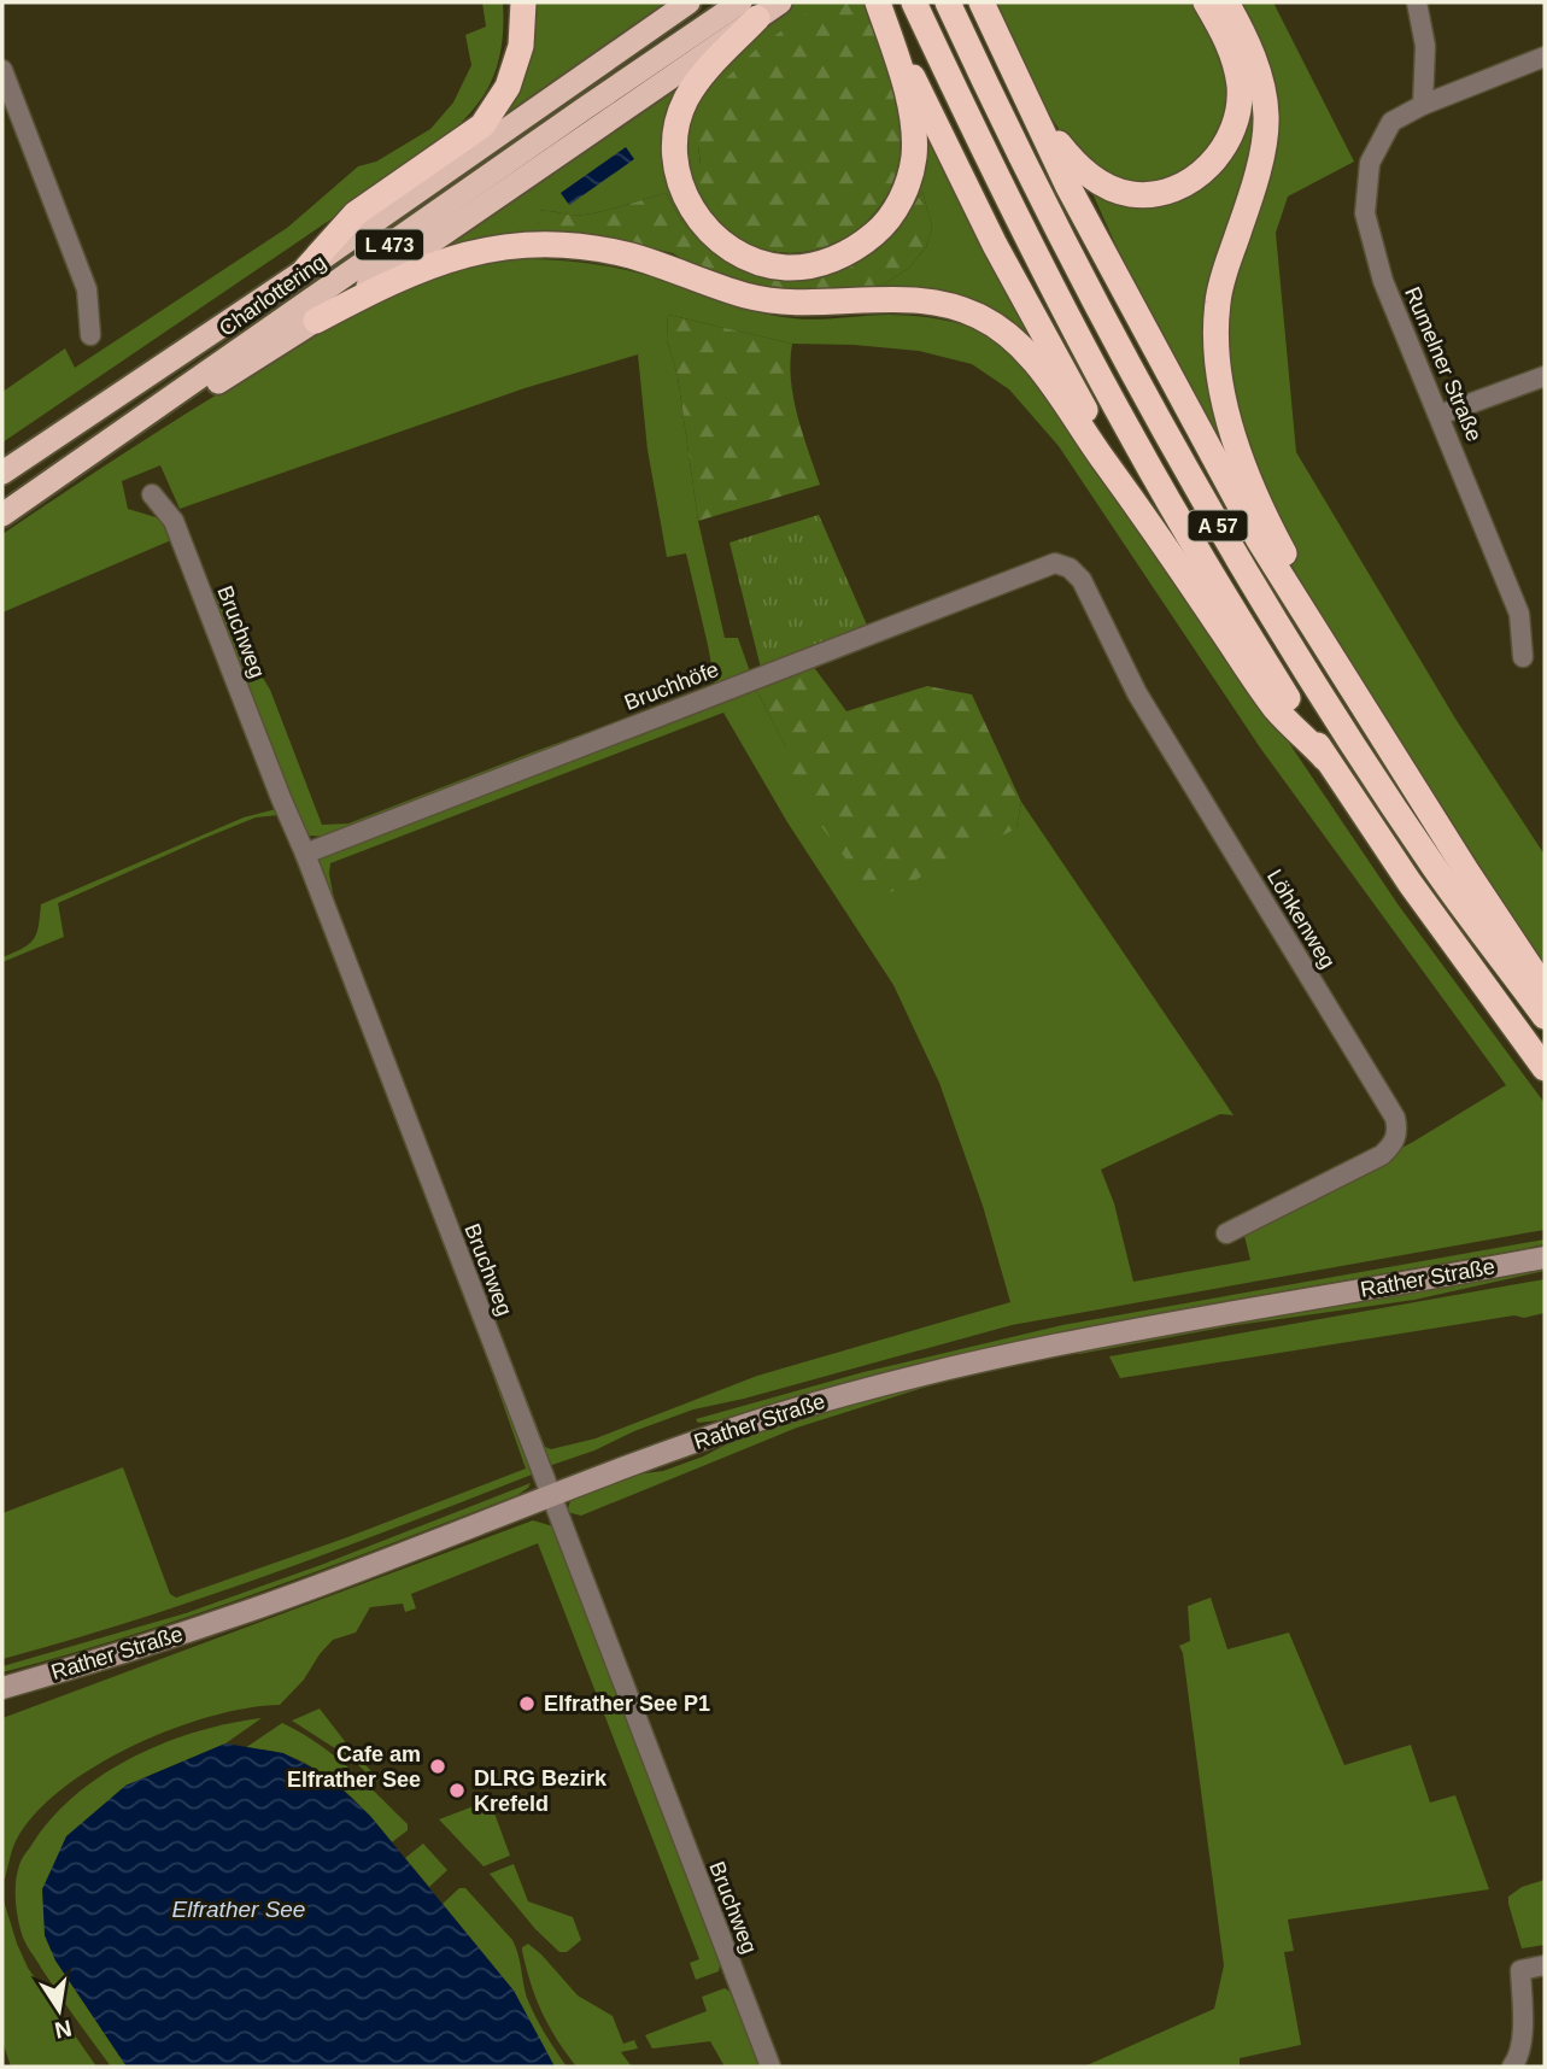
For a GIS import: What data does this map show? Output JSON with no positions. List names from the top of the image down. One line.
{"streets":{"highway":["L 473","Charlottering","A 57"],"main road":["Rather Straße"],"street":["Rumelner Straße","Bruchweg","Bruchhöfe","Löhkenweg"]},"crossings":[["Bruchweg","Bruchhöfe"],["Bruchweg","Rather Straße"],["Bruchhöfe","Löhkenweg"]],"water":["Elfrather See"],"places":["Elfrather See P1","Cafe am Elfrather See","DLRG Bezirk Krefeld"],"north":"bottom"}
